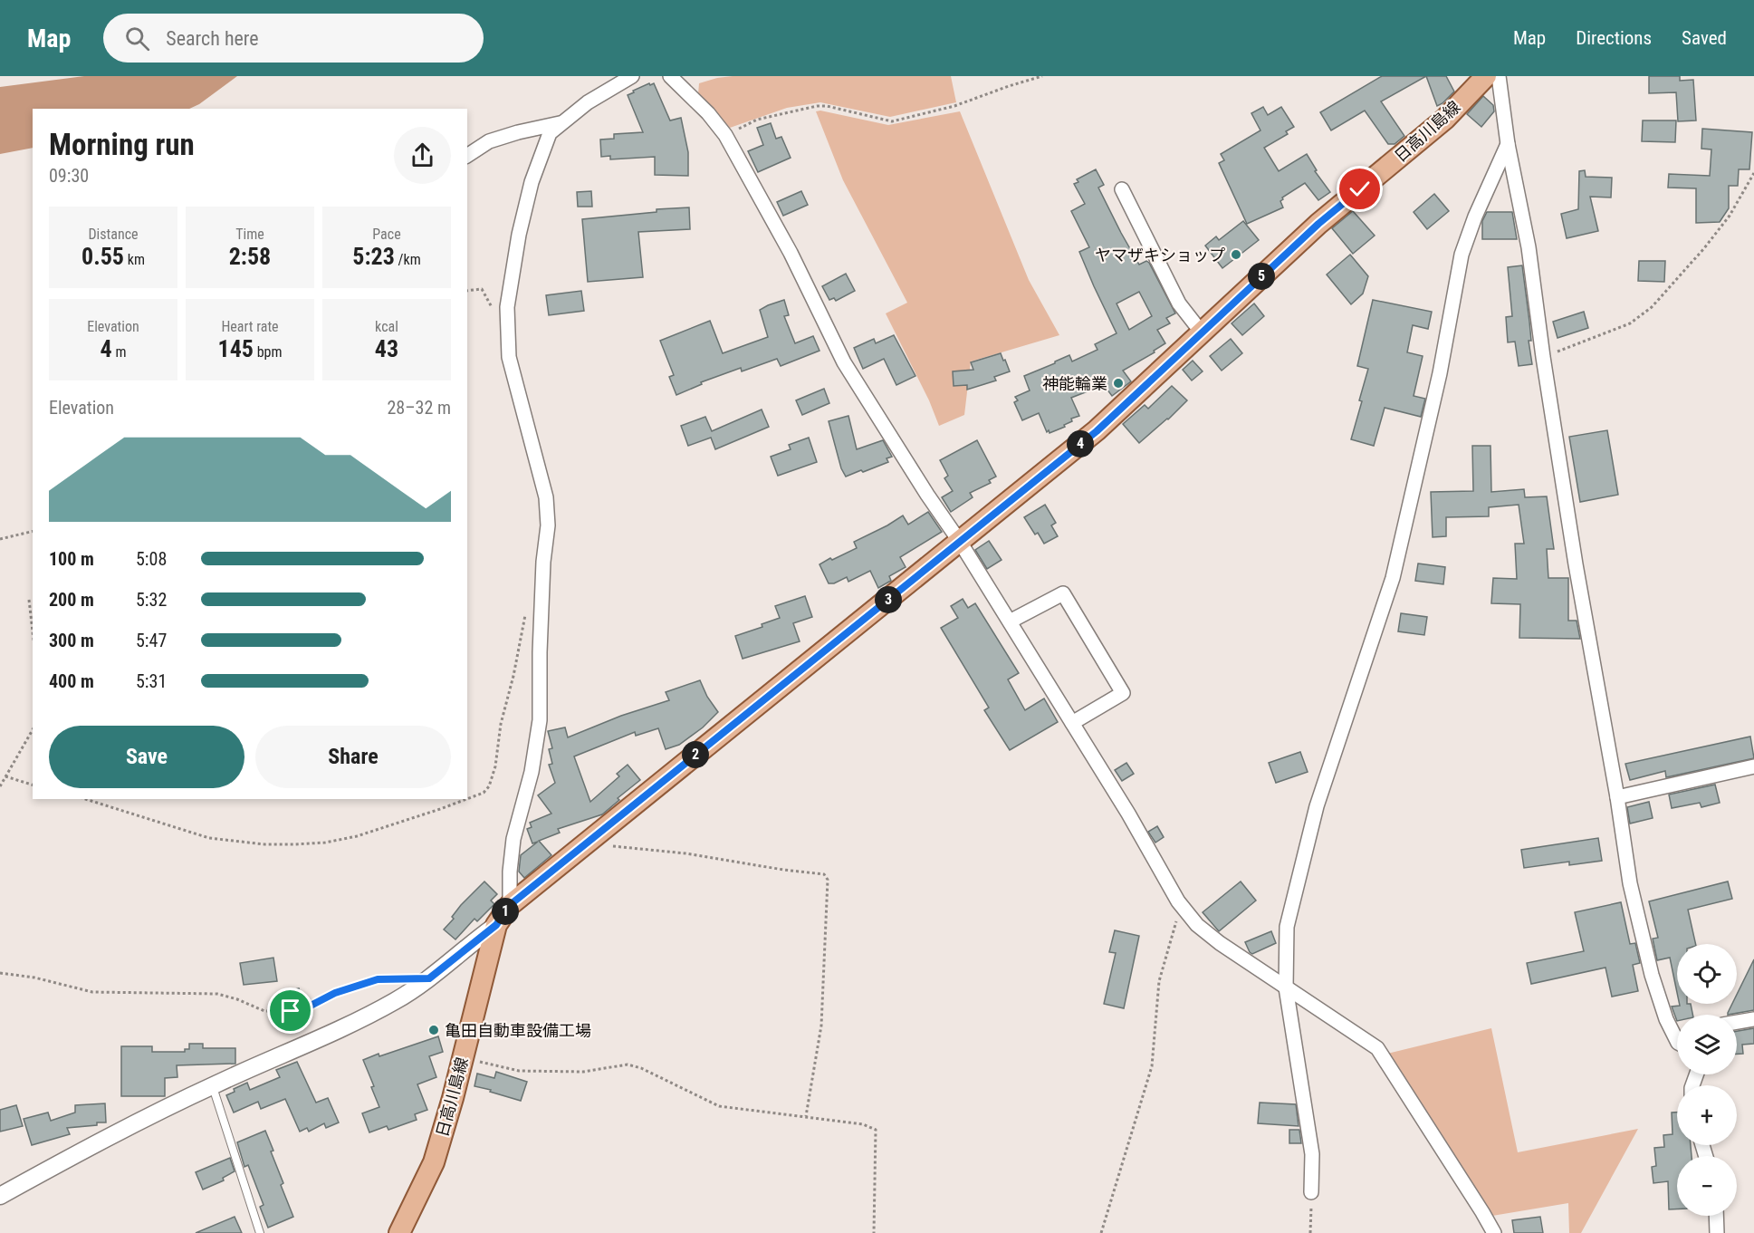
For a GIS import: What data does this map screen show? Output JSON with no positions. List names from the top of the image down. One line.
{"streets":{"main road":["日高川島線"]},"places":["ヤマザキショップ","神能輪業","亀田自動車設備工場"],"page":{"header":"Map","search":"Search here","nav":["Map","Directions","Saved"],"heading":["Morning run","09:30"],"stats":[["Distance","0.55 km"],["Time","2:58"],["Pace","5:23 /km"],["Elevation","4 m"],["Heart rate","145 bpm"],["kcal","43"]],"pins":["5","4","3","2","1"],"chart":["Elevation","28–32 m"],"list":[{"name":"100 m","note":"5:08"},{"name":"200 m","note":"5:32"},{"name":"300 m","note":"5:47"},{"name":"400 m","note":"5:31"}],"buttons":["Save","Share"],"map_buttons":["+","−"]}}
